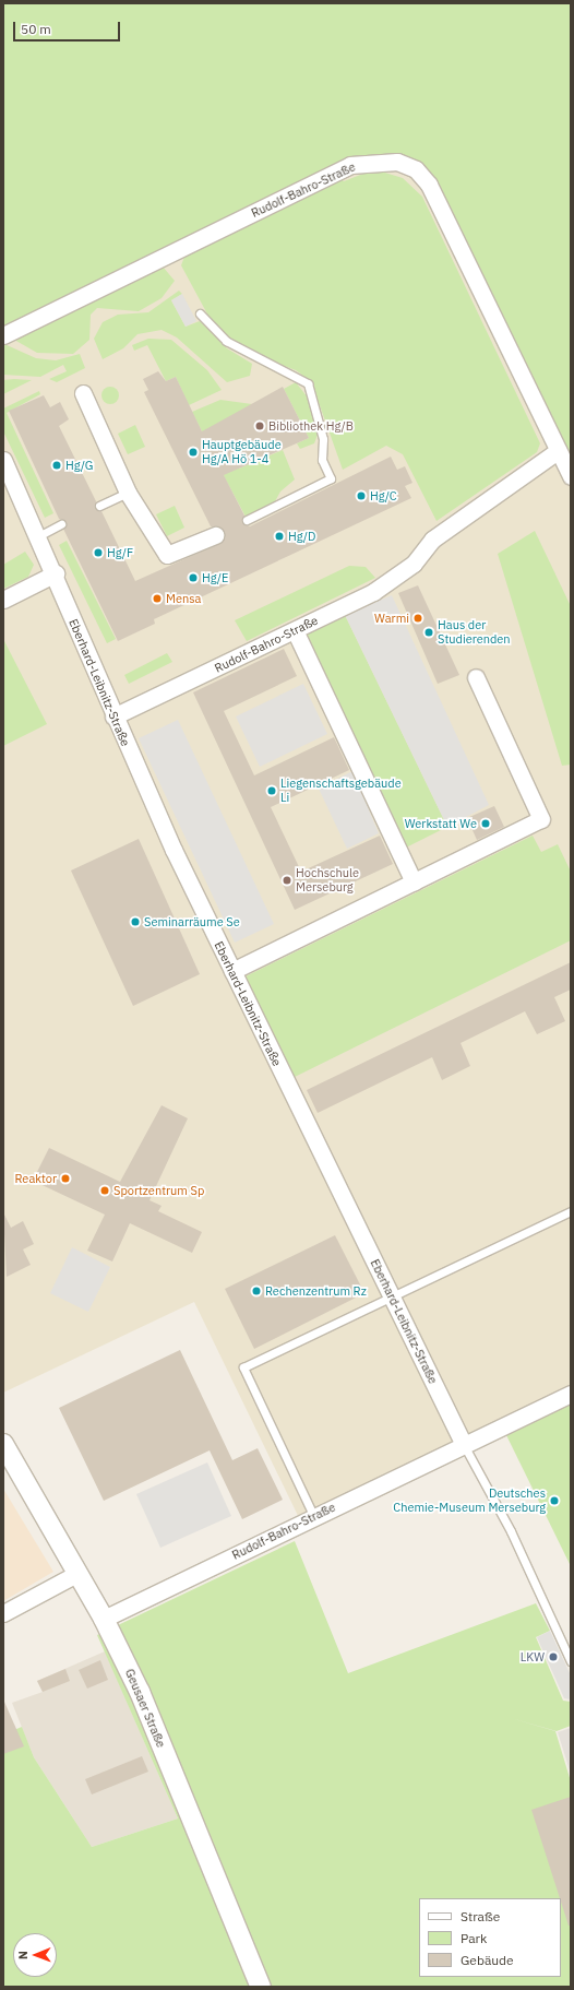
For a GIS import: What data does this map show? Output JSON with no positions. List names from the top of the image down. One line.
{"streets":{"street":["Rudolf-Bahro-Straße","Eberhard-Leibnitz-Straße","Geusaer Straße"]},"crossings":[["Rudolf-Bahro-Straße","Eberhard-Leibnitz-Straße"],["Rudolf-Bahro-Straße","Geusaer Straße"]],"places":["Bibliothek Hg/B","Hauptgebäude Hg/A Hö 1-4","Hg/G","Hg/C","Hg/D","Hg/F","Hg/E","Mensa","Warmi","Haus der Studierenden","Liegenschaftsgebäude Li","Werkstatt We","Hochschule Merseburg","Seminarräume Se","Reaktor","Sportzentrum Sp","Rechenzentrum Rz","Deutsches Chemie-Museum Merseburg","LKW"],"legend":["Straße","Park","Gebäude"],"scale_bar":"50 m","north":"left"}
